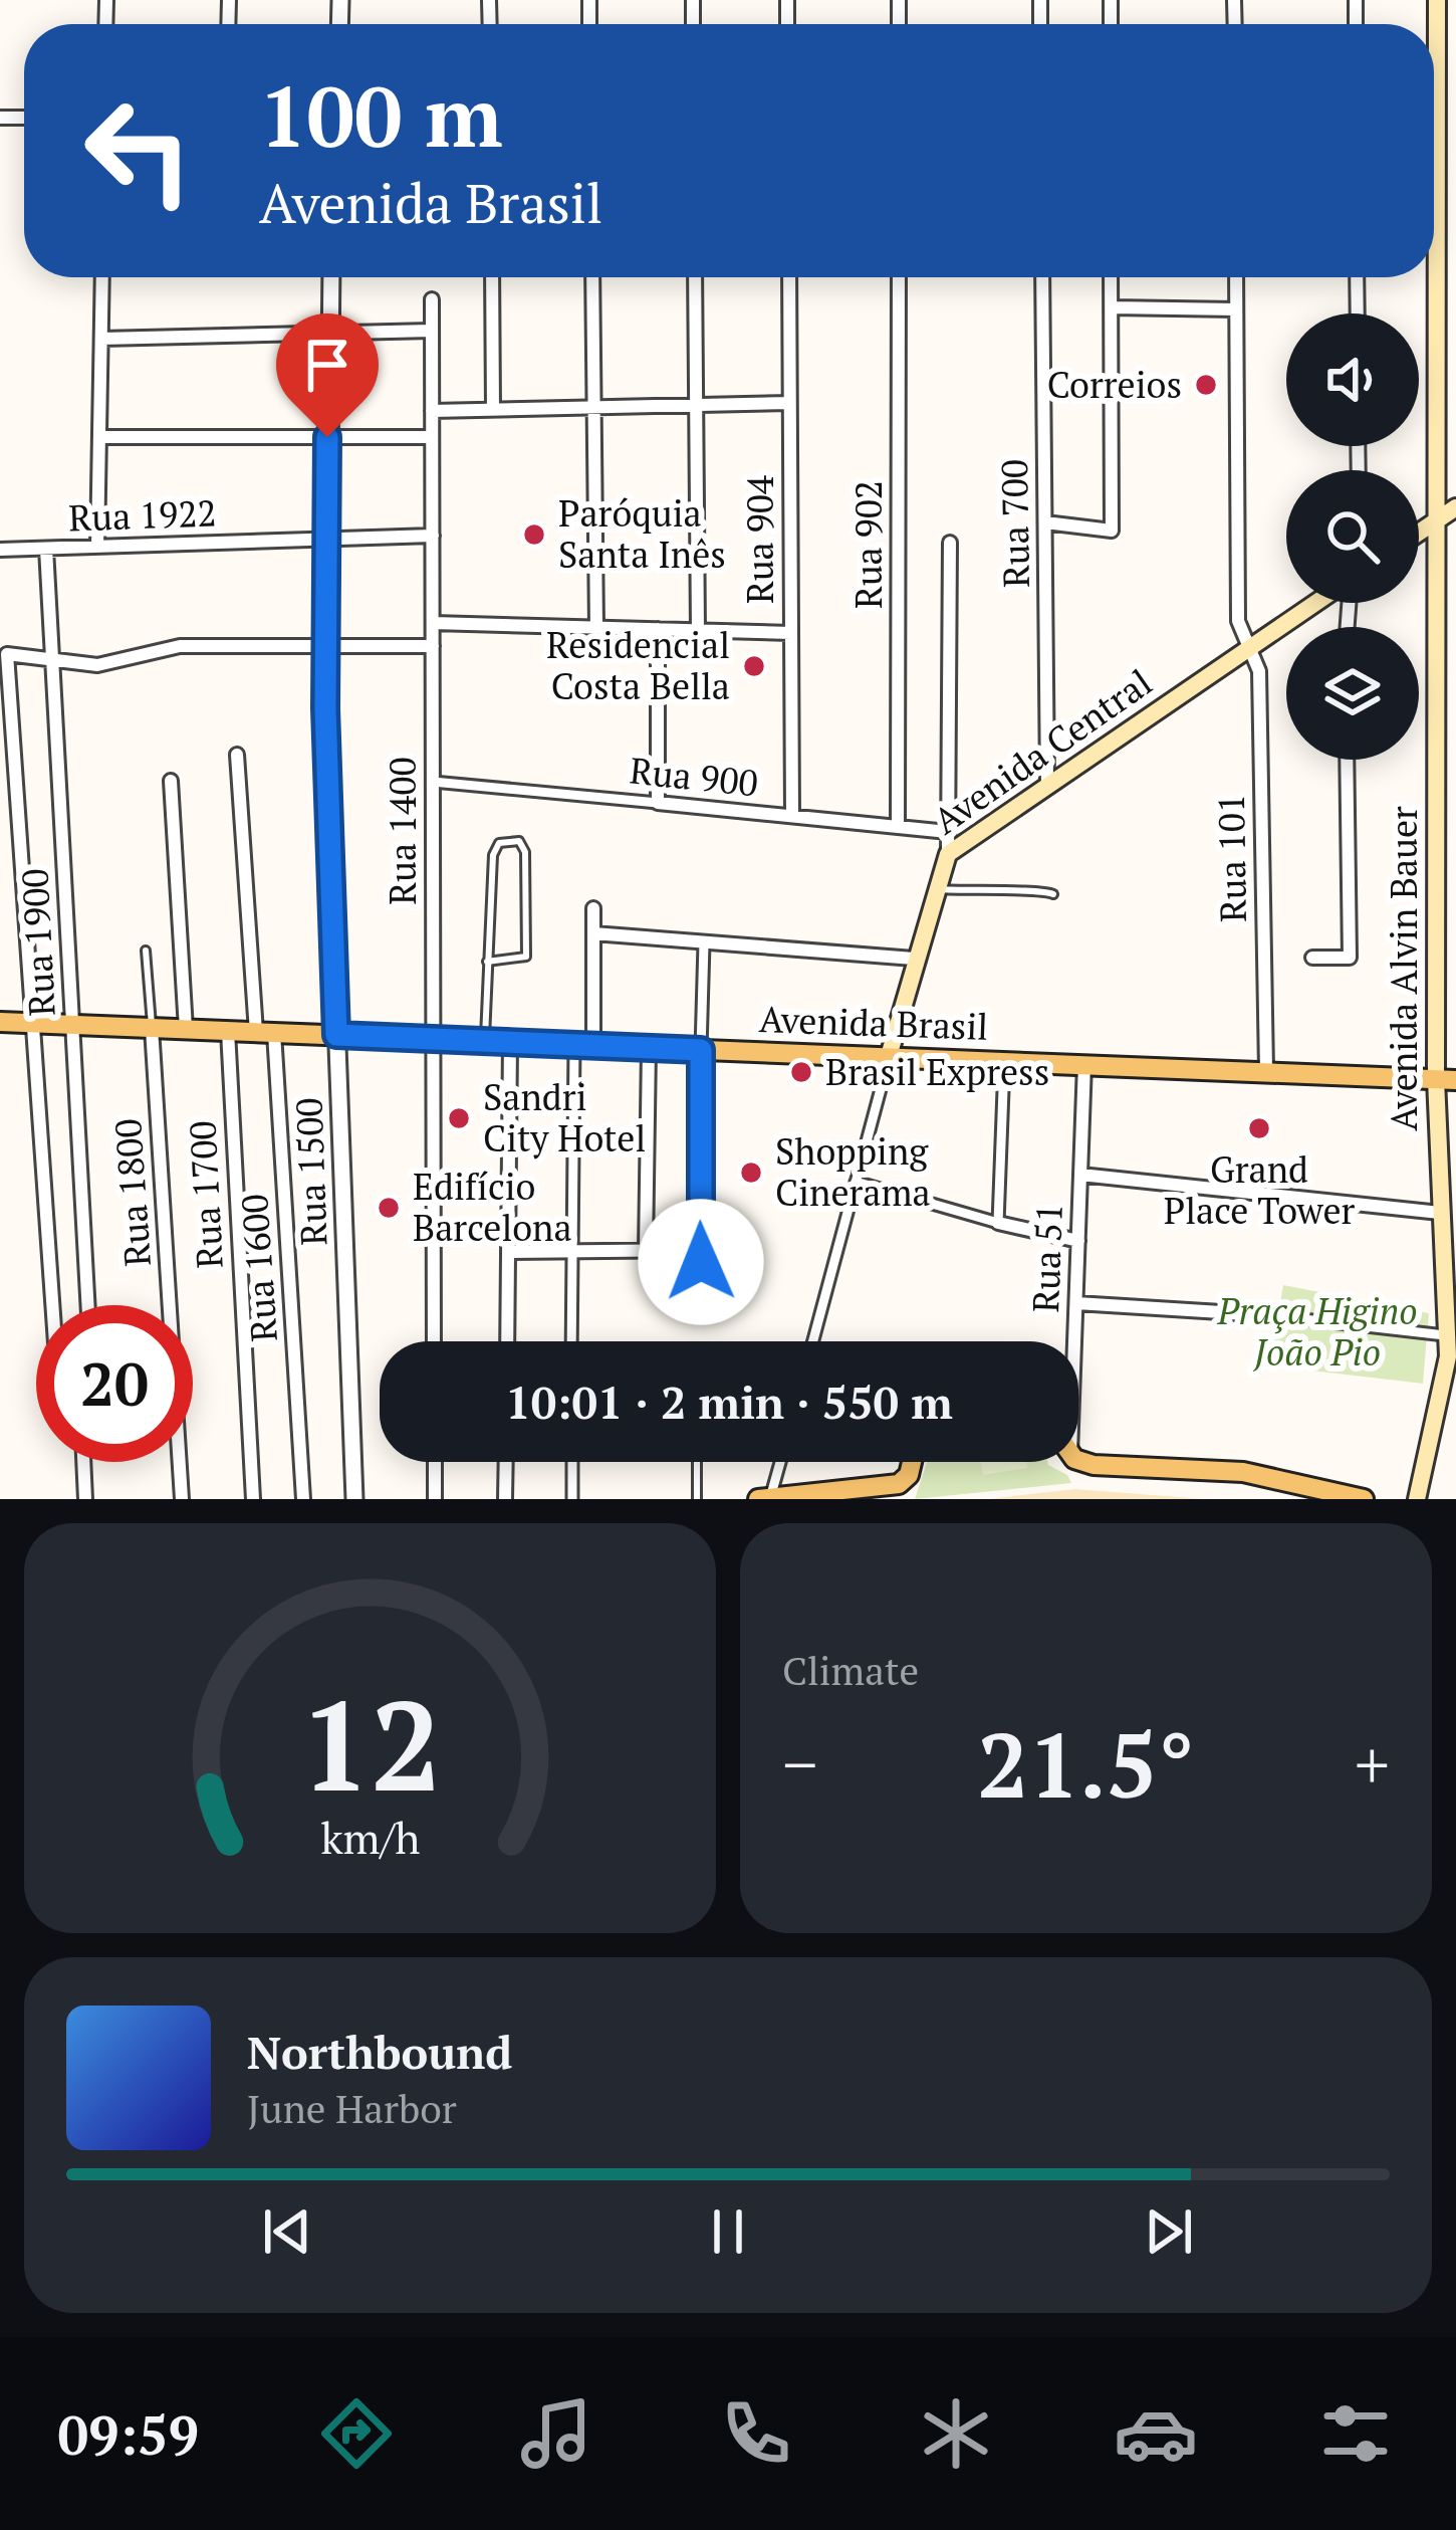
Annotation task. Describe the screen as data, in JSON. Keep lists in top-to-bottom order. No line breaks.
{"streets":{"main road":["Avenida Central","Avenida Alvin Bauer","Avenida Brasil"],"street":["Rua 1922","Rua 700","Rua 904","Rua 902","Rua 900","Rua 1400","Rua 101","Rua 1900","Rua 1500","Rua 1800","Rua 1700","Rua 51","Rua 1600"]},"crossings":[["Rua 1922","Rua 1400"],["Rua 1922","Rua 1900"],["Rua 1922","Rua 1500"],["Rua 700","Avenida Central"],["Rua 904","Rua 900"],["Rua 902","Rua 900"],["Avenida Central","Rua 101"],["Avenida Central","Avenida Brasil"],["Rua 900","Rua 1400"],["Rua 1400","Avenida Brasil"],["Rua 101","Avenida Brasil"],["Rua 1900","Avenida Brasil"],["Avenida Alvin Bauer","Avenida Brasil"],["Avenida Brasil","Rua 1500"],["Avenida Brasil","Rua 1800"],["Avenida Brasil","Rua 1700"],["Avenida Brasil","Rua 51"],["Avenida Brasil","Rua 1600"]],"parks":["Praça Higino João Pio"],"places":["Correios","Paróquia Santa Inês","Residencial Costa Bella","Brasil Express","Sandri City Hotel","Grand Place Tower","Shopping Cinerama","Edifício Barcelona"],"page":{"turn":["100 m","Avenida Brasil"],"limit":"20","trip":"10:01 · 2 min · 550 m","tile":"Climate","heat":["−","21.5°","+"],"song":["Northbound","June Harbor"],"tabs":"09:59","gauge":["12","km/h"]}}
